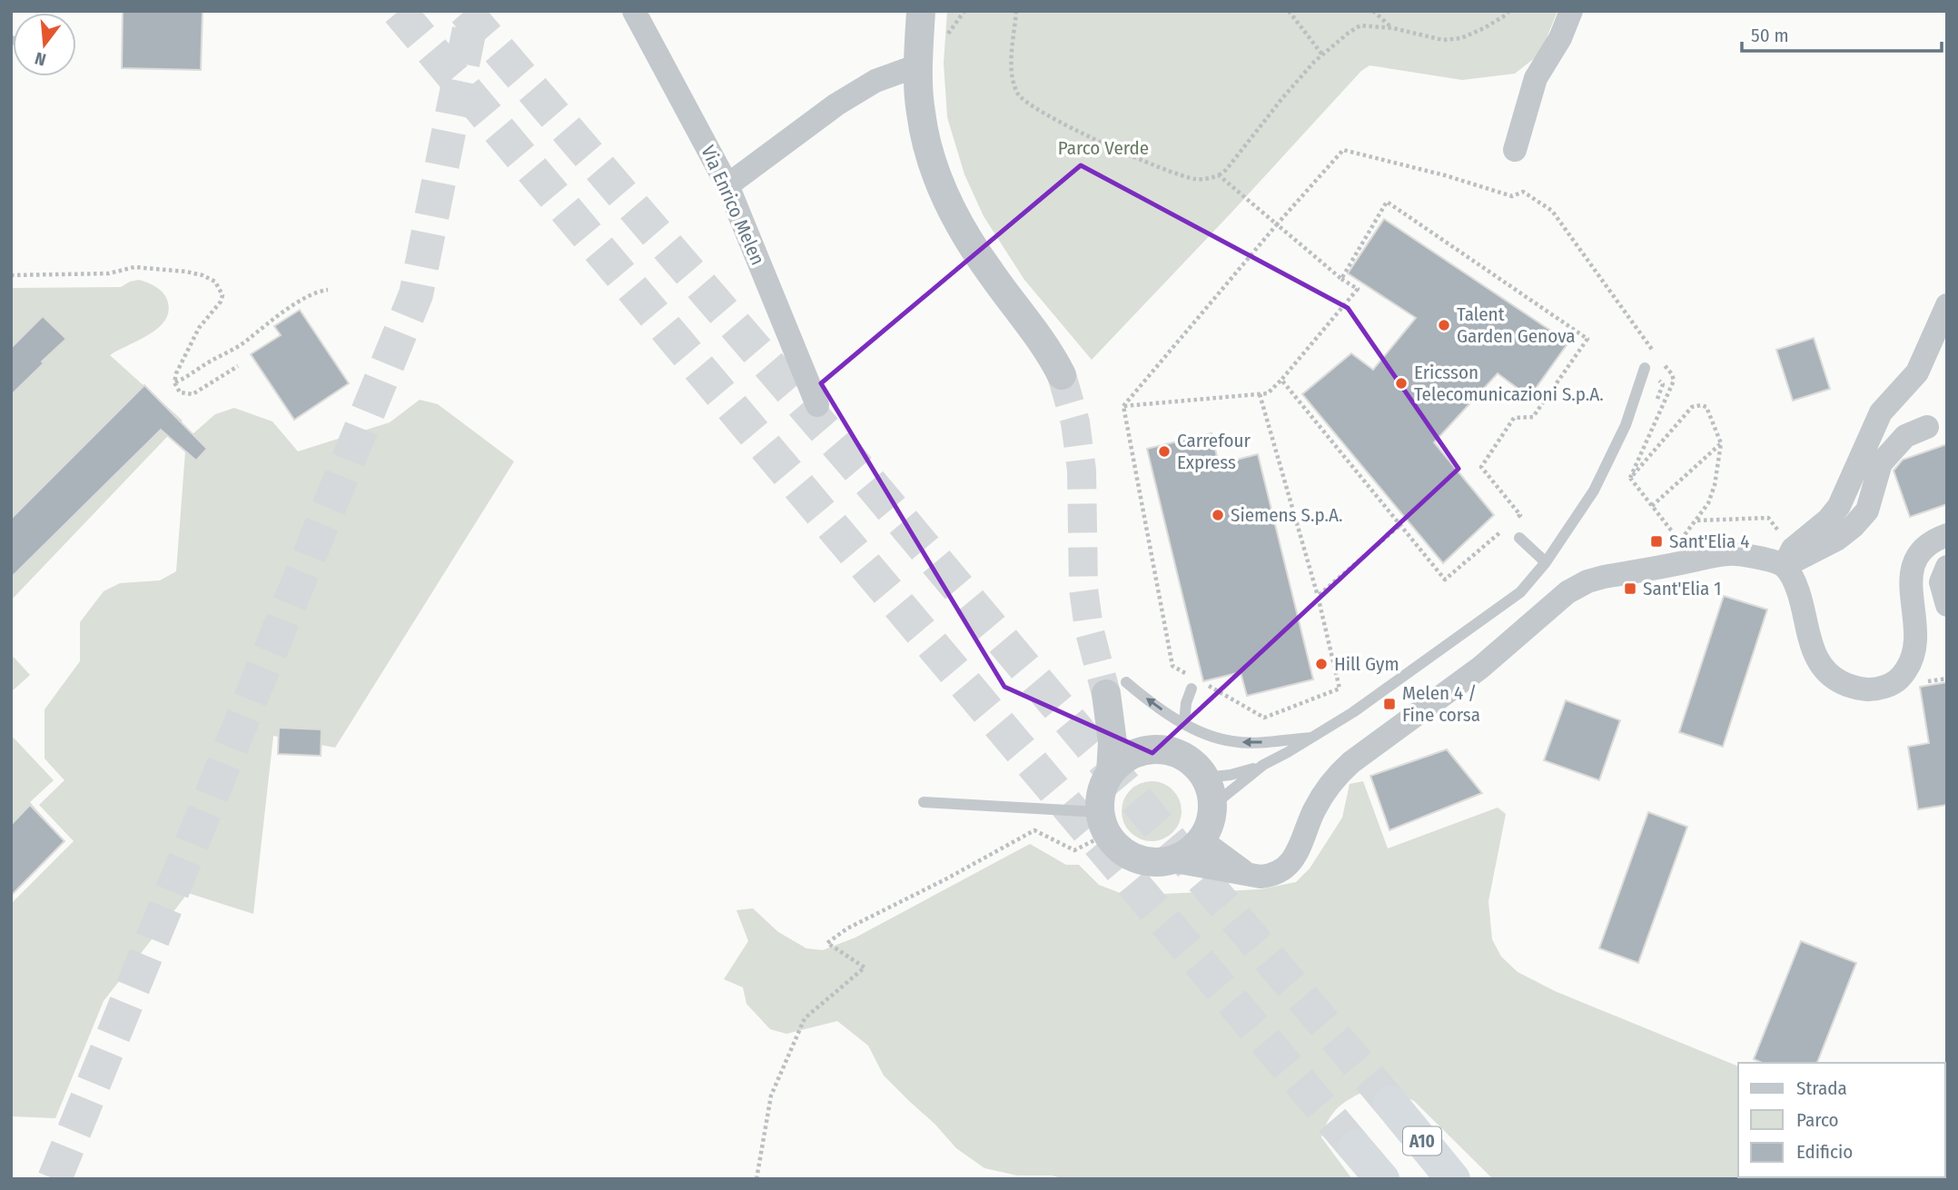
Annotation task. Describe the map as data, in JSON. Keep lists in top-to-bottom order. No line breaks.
{"streets":{"highway":["A10"],"street":["Via Enrico Melen"]},"parks":["Parco Verde"],"places":{"other":["Talent Garden Genova","Ericsson Telecomunicazioni S.p.A.","Carrefour Express","Siemens S.p.A.","Hill Gym"],"transit":["Sant'Elia 4","Sant'Elia 1","Melen 4 / Fine corsa"]},"legend":["Strada","Parco","Edificio"],"scale_bar":"50 m","north":"bottom"}
